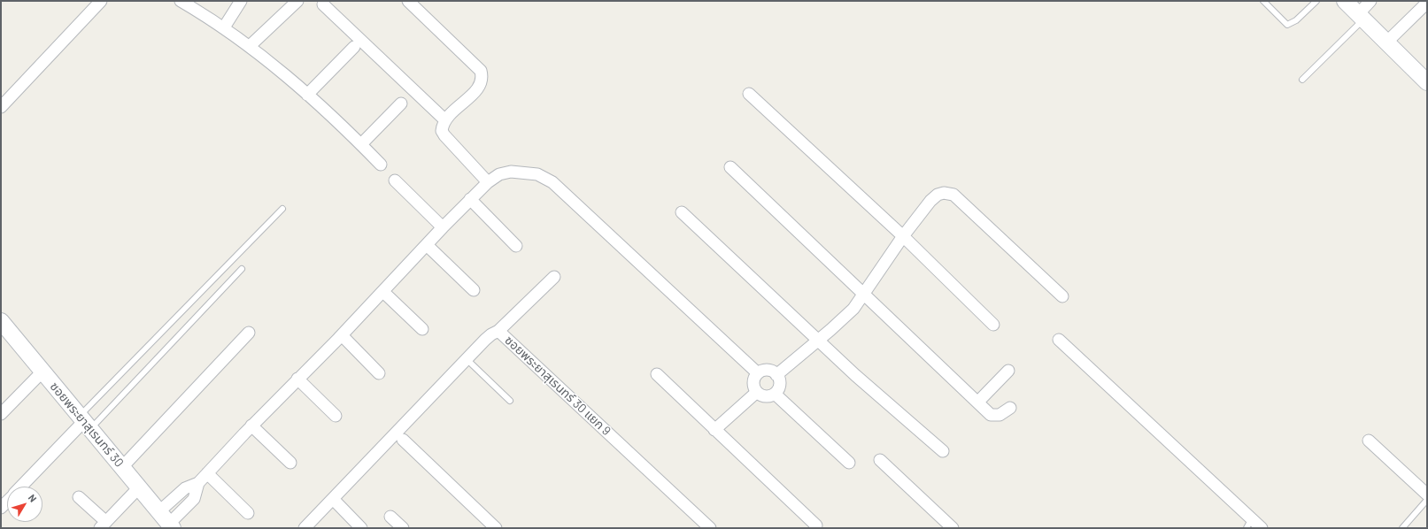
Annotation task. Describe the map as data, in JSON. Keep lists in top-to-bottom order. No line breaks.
{"streets":{"street":["ซอยพระยาสุเรนทร์ 30 แยก 9","ซอยพระยาสุเรนทร์ 30"]},"north":"top right"}
